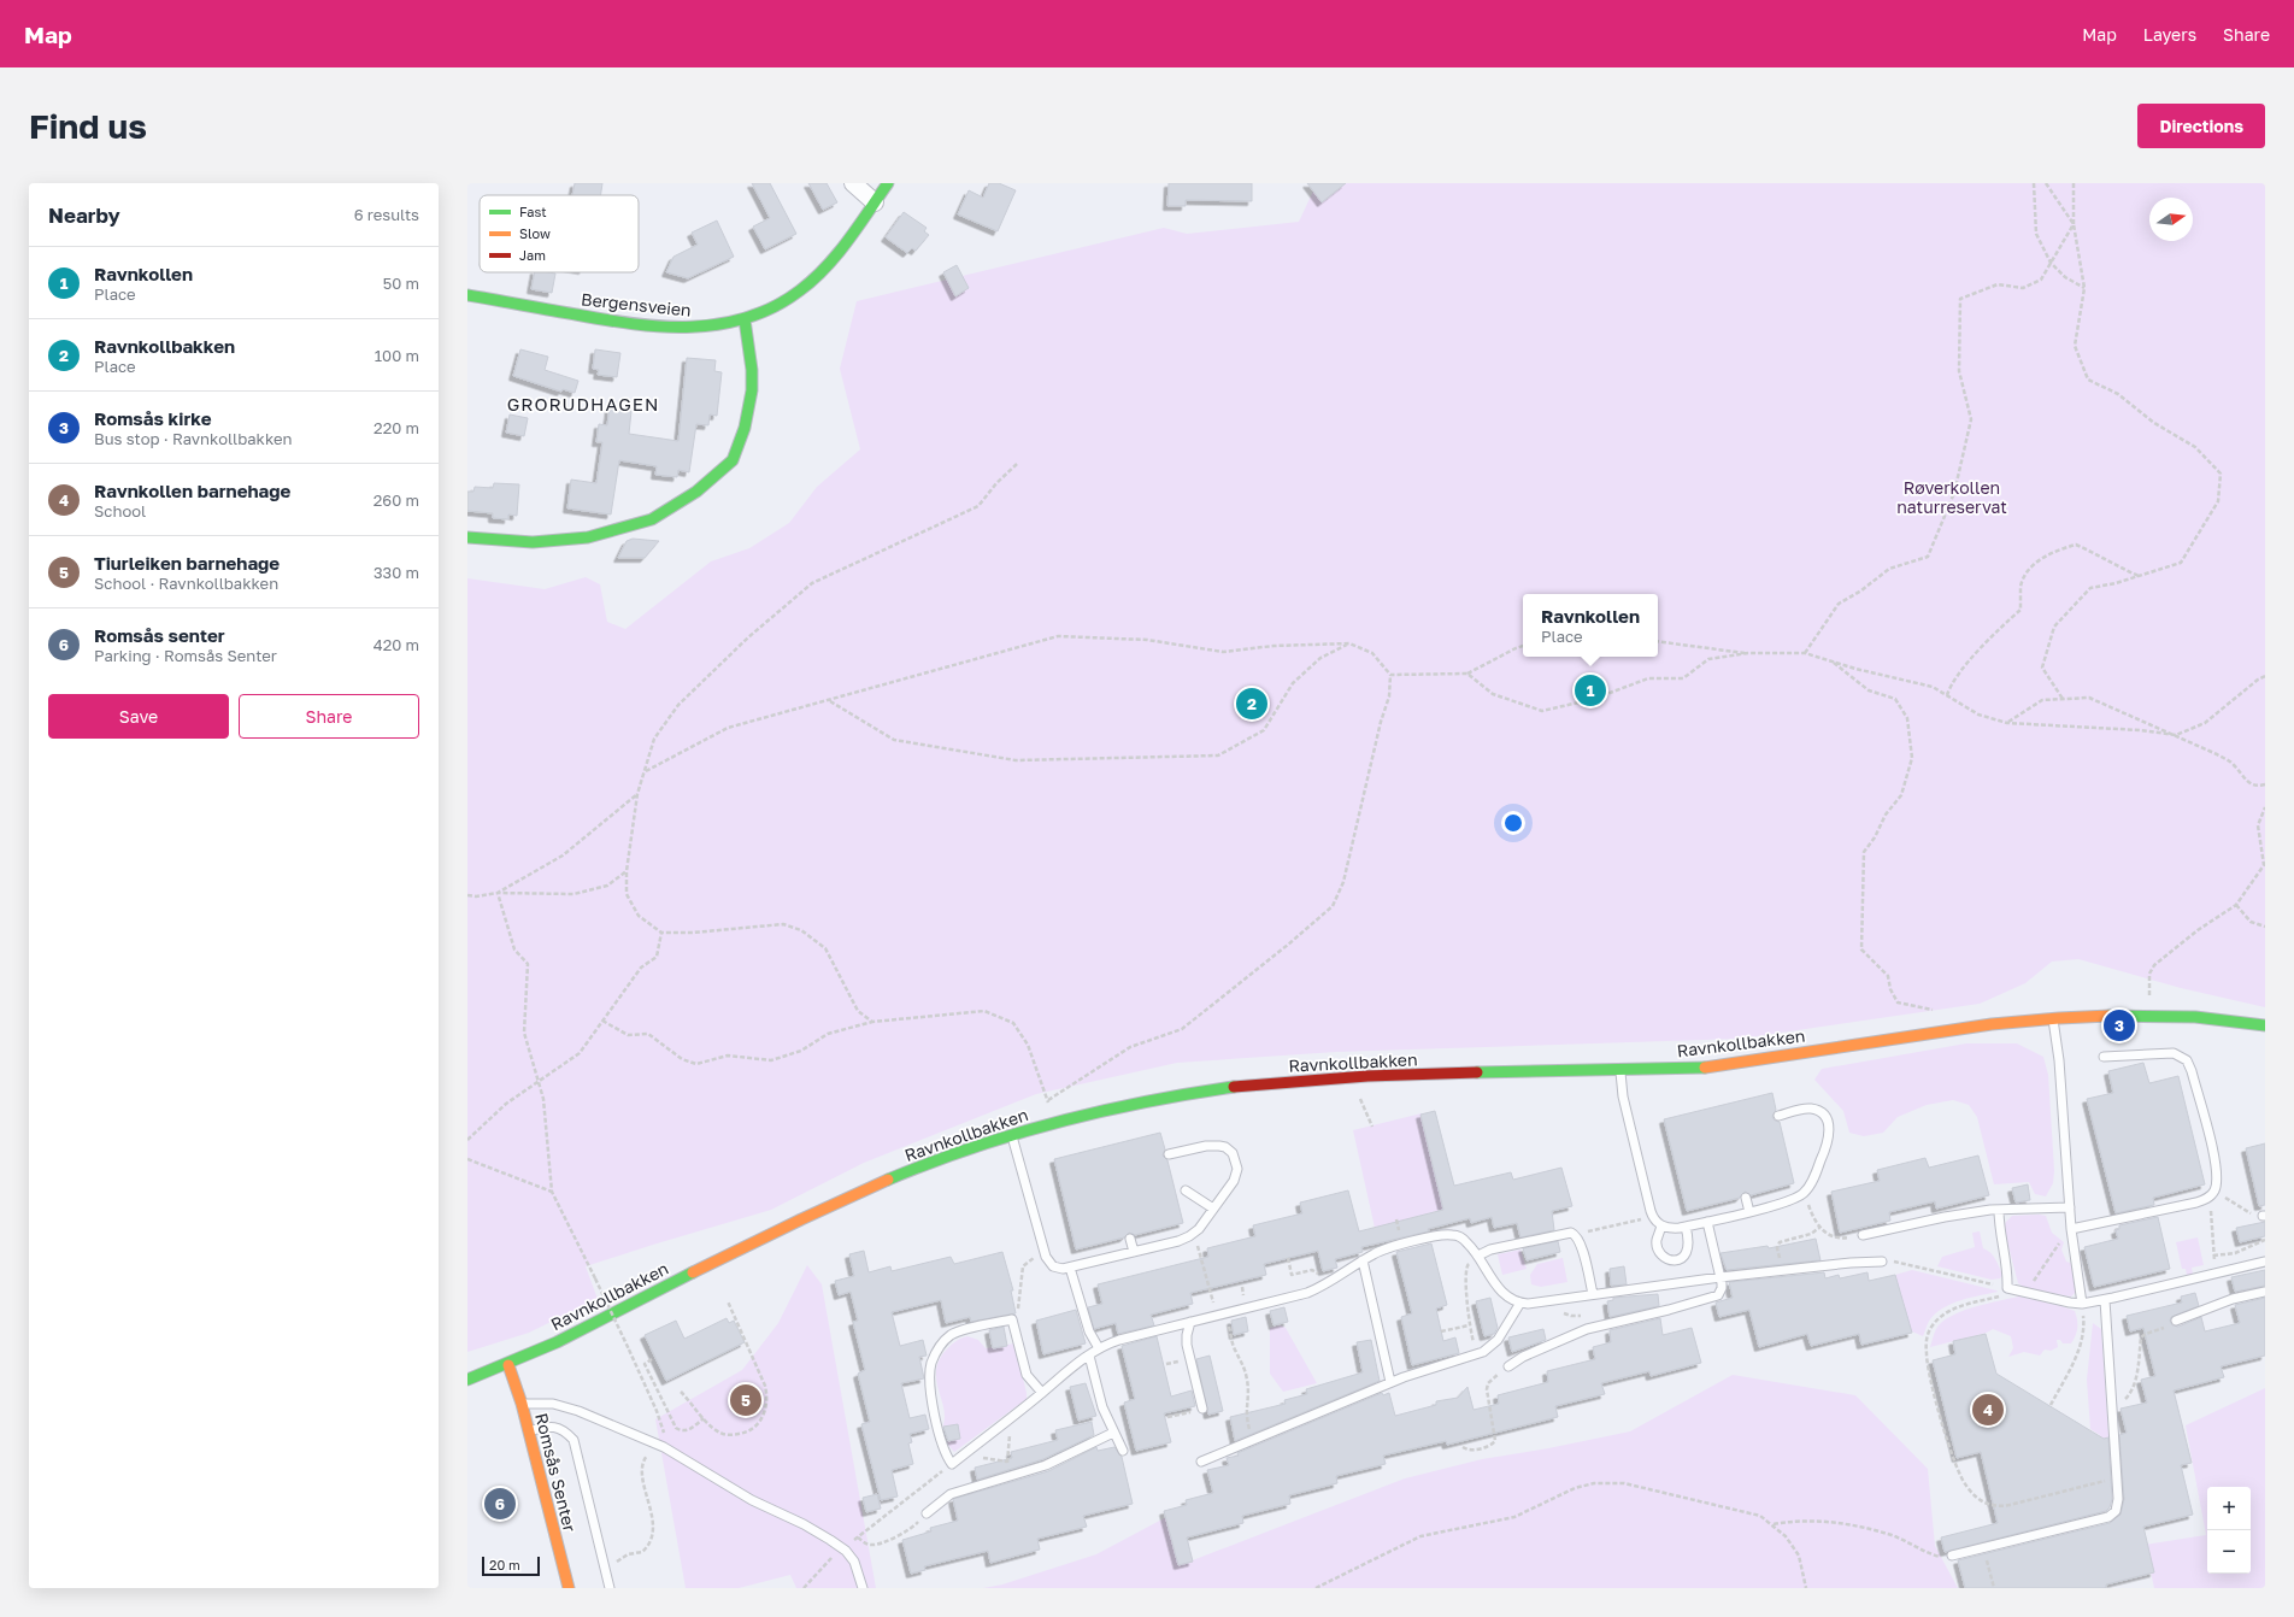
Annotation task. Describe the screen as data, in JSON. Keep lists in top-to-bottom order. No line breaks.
{"streets":{"street":["Bergensveien","Ravnkollbakken","Romsås Senter"]},"crossings":[["Ravnkollbakken","Romsås Senter"]],"districts":["GRORUDHAGEN"],"parks":["Røverkollen naturreservat"],"legend":["Fast","Slow","Jam"],"scale_bar":"20 m","north":"right","page":{"header":"Map","nav":["Map","Layers","Share"],"buttons":["Directions",["Save","Share"]],"title":"Find us","heading":["Nearby","6 results"],"list":[{"mark":"1","name":"Ravnkollen","note":"Place","value":"50 m"},{"mark":"2","name":"Ravnkollbakken","note":"Place","value":"100 m"},{"mark":"3","name":"Romsås kirke","note":"Bus stop · Ravnkollbakken","value":"220 m"},{"mark":"4","name":"Ravnkollen barnehage","note":"School","value":"260 m"},{"mark":"5","name":"Tiurleiken barnehage","note":"School · Ravnkollbakken","value":"330 m"},{"mark":"6","name":"Romsås senter","note":"Parking · Romsås Senter","value":"420 m"}],"popup":["Ravnkollen","Place"],"pins":["1","2","3","5","4","6"],"map_buttons":["+","−"],"scale":"20 m"}}
